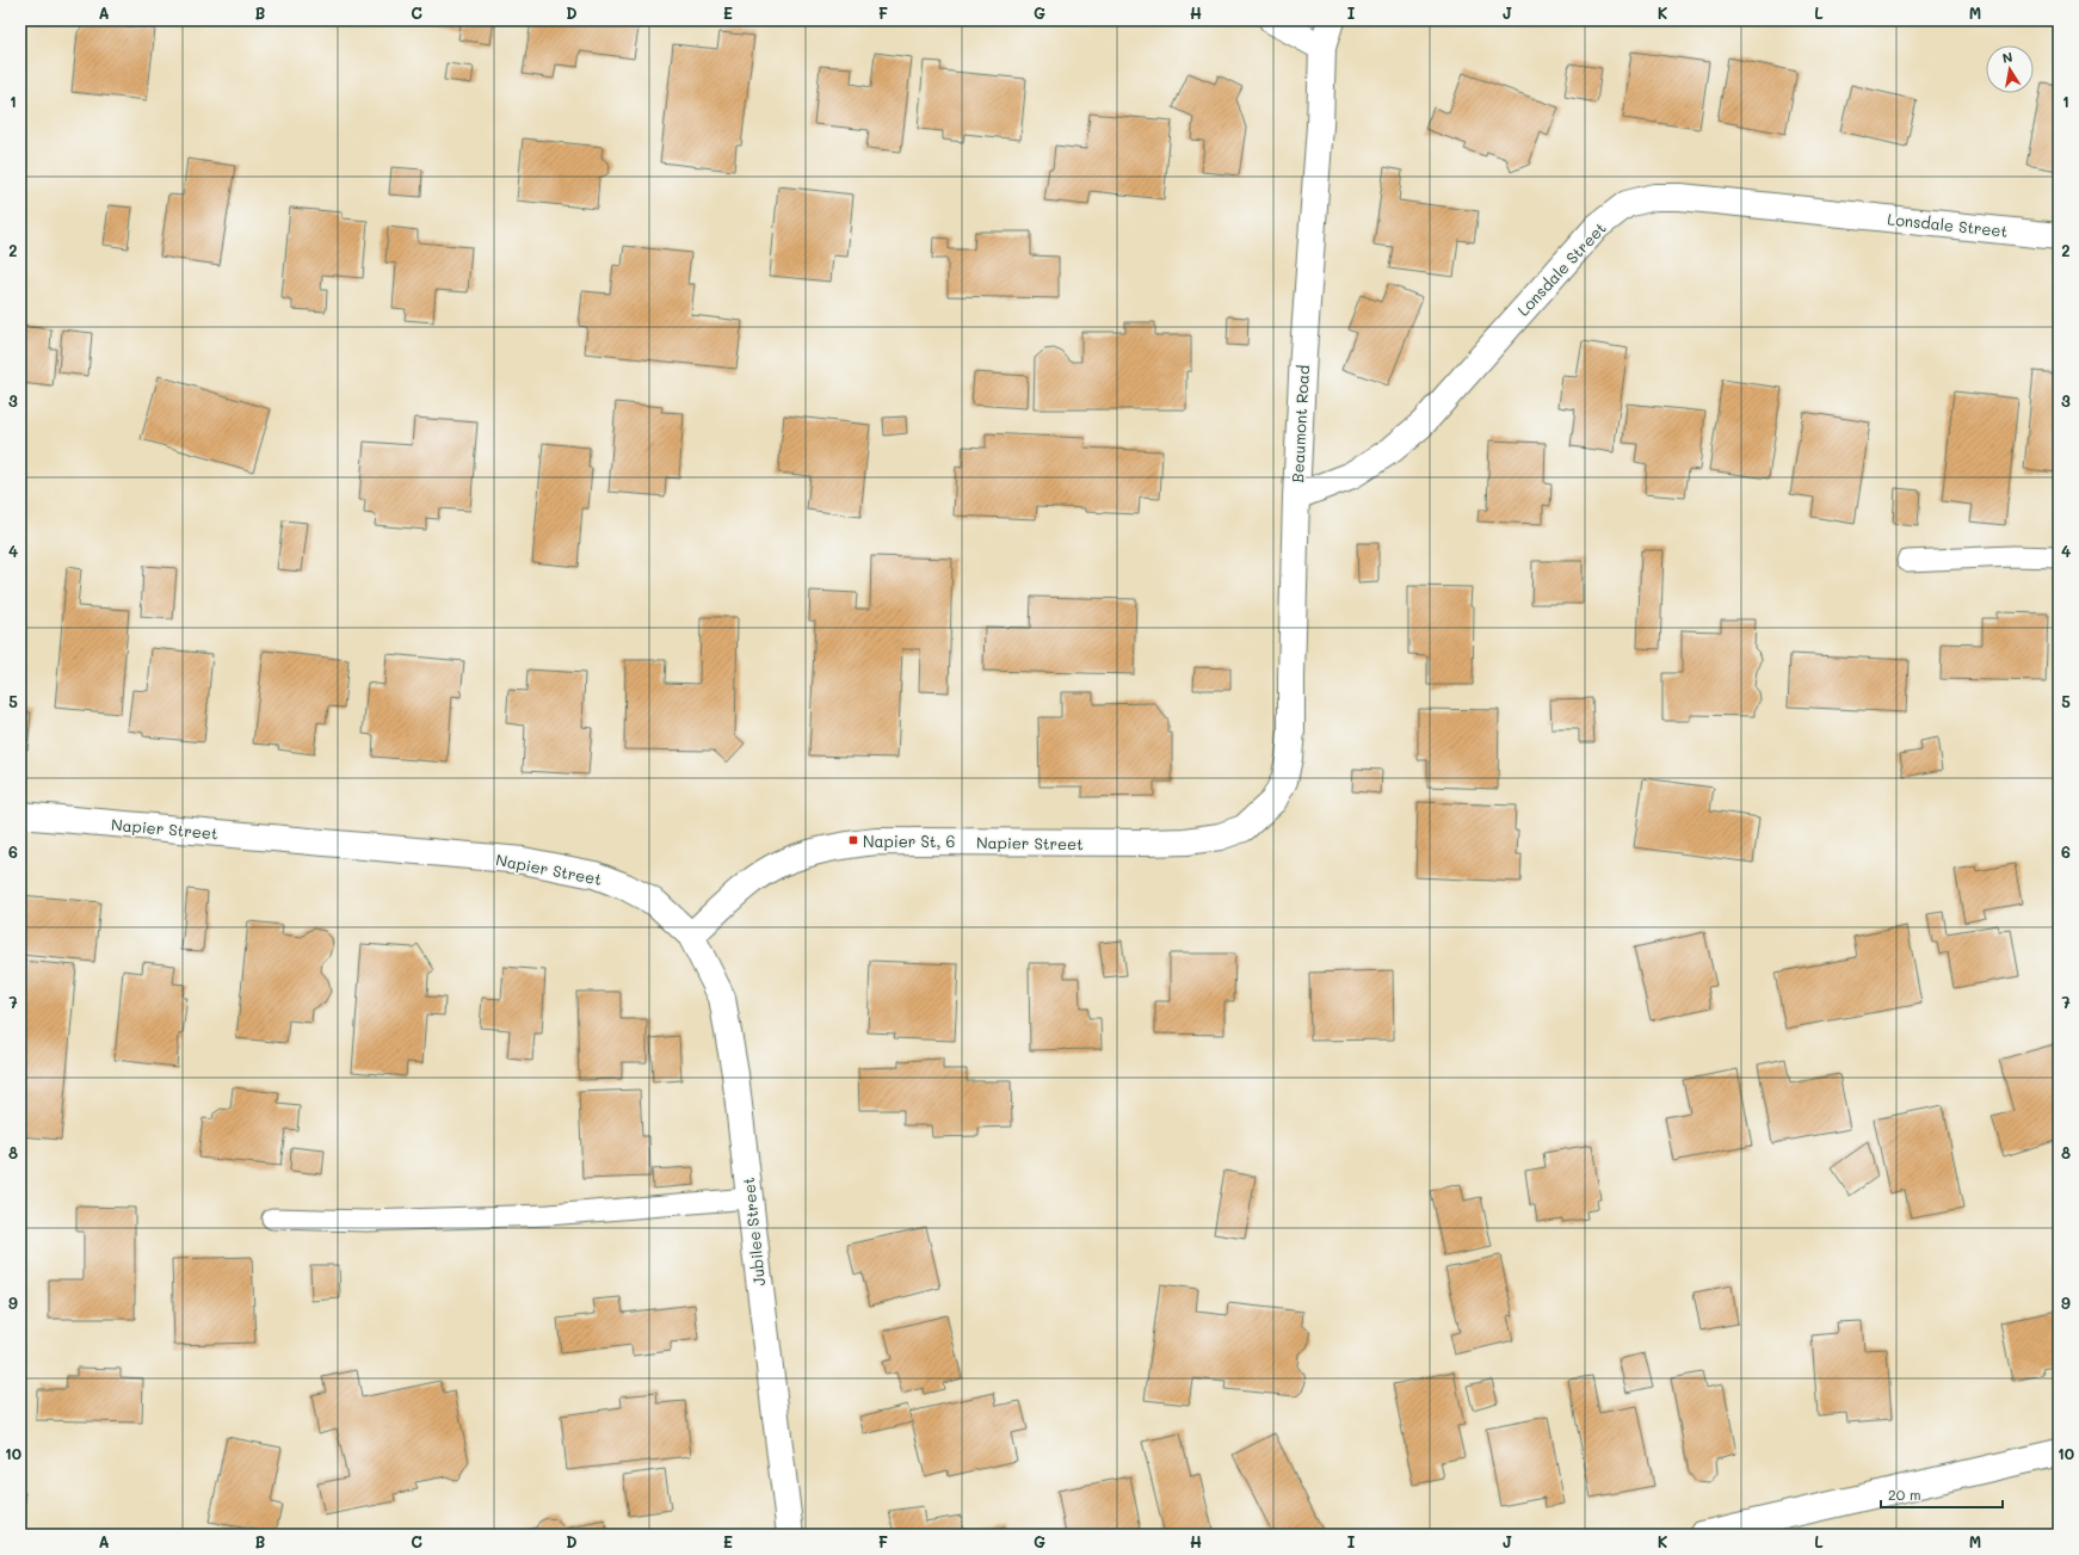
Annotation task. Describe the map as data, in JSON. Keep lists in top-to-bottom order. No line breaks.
{"streets":{"street":["Lonsdale Street","Beaumont Road","Napier Street","Jubilee Street"]},"crossings":[["Lonsdale Street","Beaumont Road"],["Beaumont Road","Napier Street"],["Napier Street","Jubilee Street"]],"places":{"transit":["Napier St, 6"]},"scale_bar":"20 m","north":"top","grid":{"columns":["A","B","C","D","E","F","G","H","I","J","K","L","M"],"rows":["1","2","3","4","5","6","7","8","9","10"]}}
